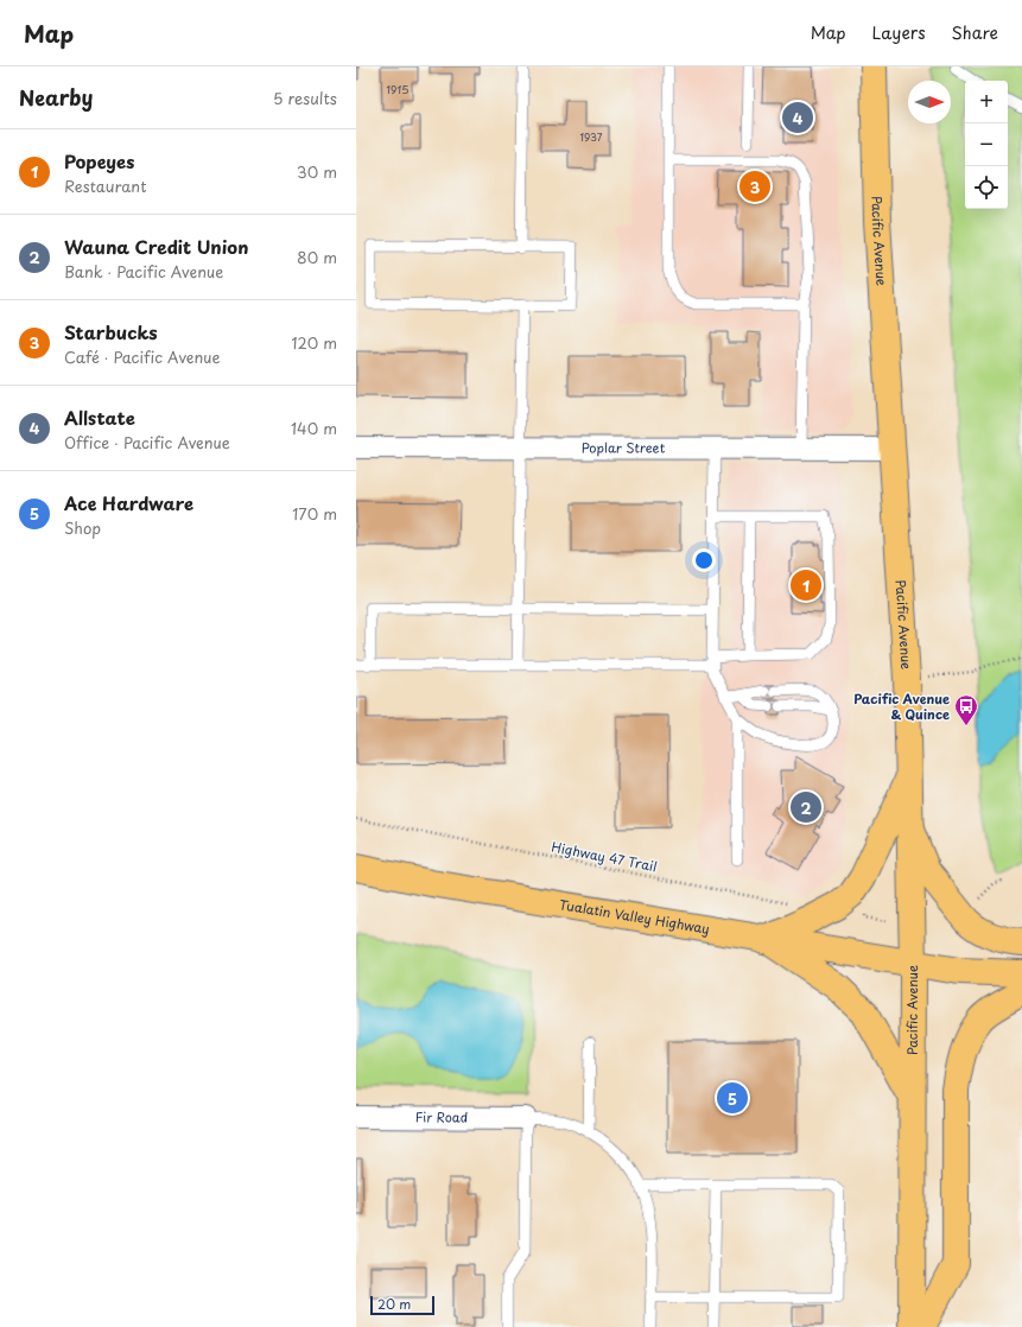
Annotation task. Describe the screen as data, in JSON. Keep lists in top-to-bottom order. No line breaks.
{"streets":{"main road":["Pacific Avenue","Tualatin Valley Highway"],"street":["Poplar Street","Fir Road"],"path":["Highway 47 Trail"]},"crossings":[["Pacific Avenue","Poplar Street"],["Pacific Avenue","Tualatin Valley Highway"]],"places":{"bus stop":["Pacific Avenue & Quince"]},"house_numbers":["1915","1937"],"scale_bar":"20 m","north":"right","page":{"header":"Map","nav":["Map","Layers","Share"],"heading":["Nearby","5 results"],"map_buttons":["+","−"],"pins":["4","3","1","2","5"],"list":[{"mark":"1","name":"Popeyes","note":"Restaurant","value":"30 m"},{"mark":"2","name":"Wauna Credit Union","note":"Bank · Pacific Avenue","value":"80 m"},{"mark":"3","name":"Starbucks","note":"Café · Pacific Avenue","value":"120 m"},{"mark":"4","name":"Allstate","note":"Office · Pacific Avenue","value":"140 m"},{"mark":"5","name":"Ace Hardware","note":"Shop","value":"170 m"}],"scale":"20 m"}}
